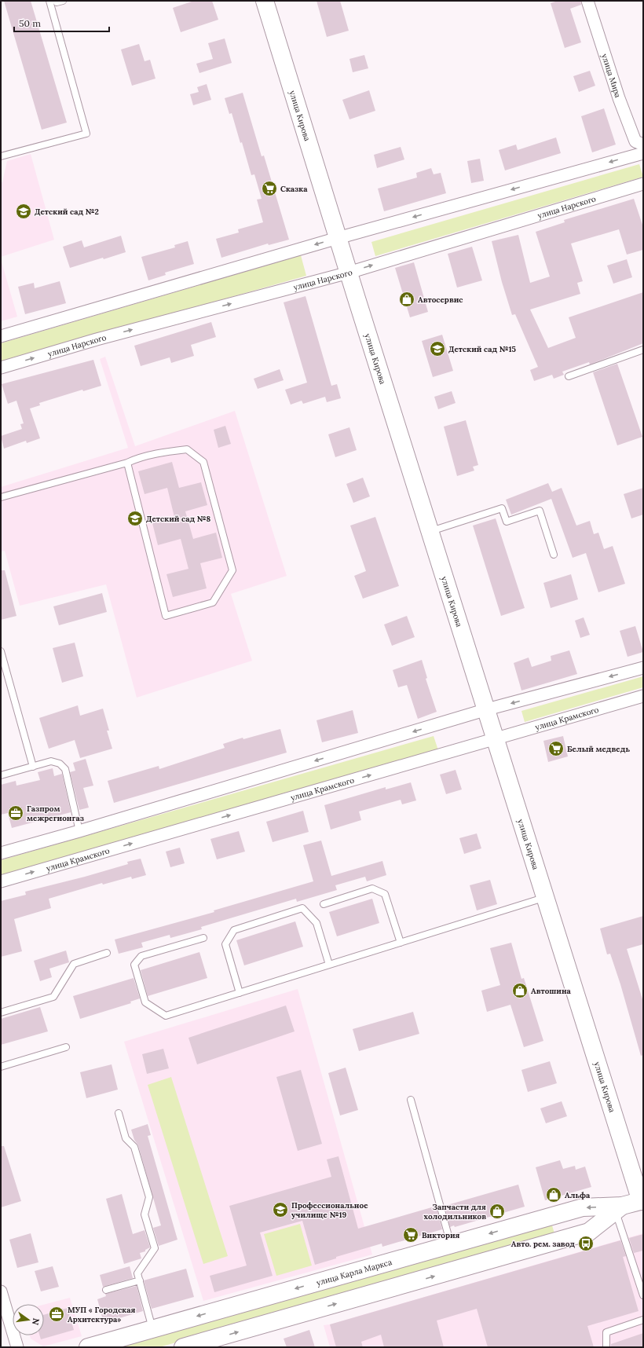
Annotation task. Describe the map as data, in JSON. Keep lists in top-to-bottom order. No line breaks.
{"streets":{"main road":["улица Кирова","улица Карла Маркса"],"street":["улица Мира","улица Нарского","улица Крамского"]},"crossings":[["улица Кирова","улица Нарского"],["улица Кирова","улица Крамского"],["улица Кирова","улица Карла Маркса"]],"places":{"supermarket":["Сказка","Белый медведь","Виктория"],"school or university":["Детский сад №2","Детский сад №15","Детский сад №8","Профессиональное училище №19"],"shop":["Автосервис","Автошина","Альфа","Запчасти для холодильников"],"office":["Газпром межрегионгаз","МУП « Городская Архитектура»"],"bus stop":["Авто. рем. завод"]},"scale_bar":"50 m","north":"right"}
